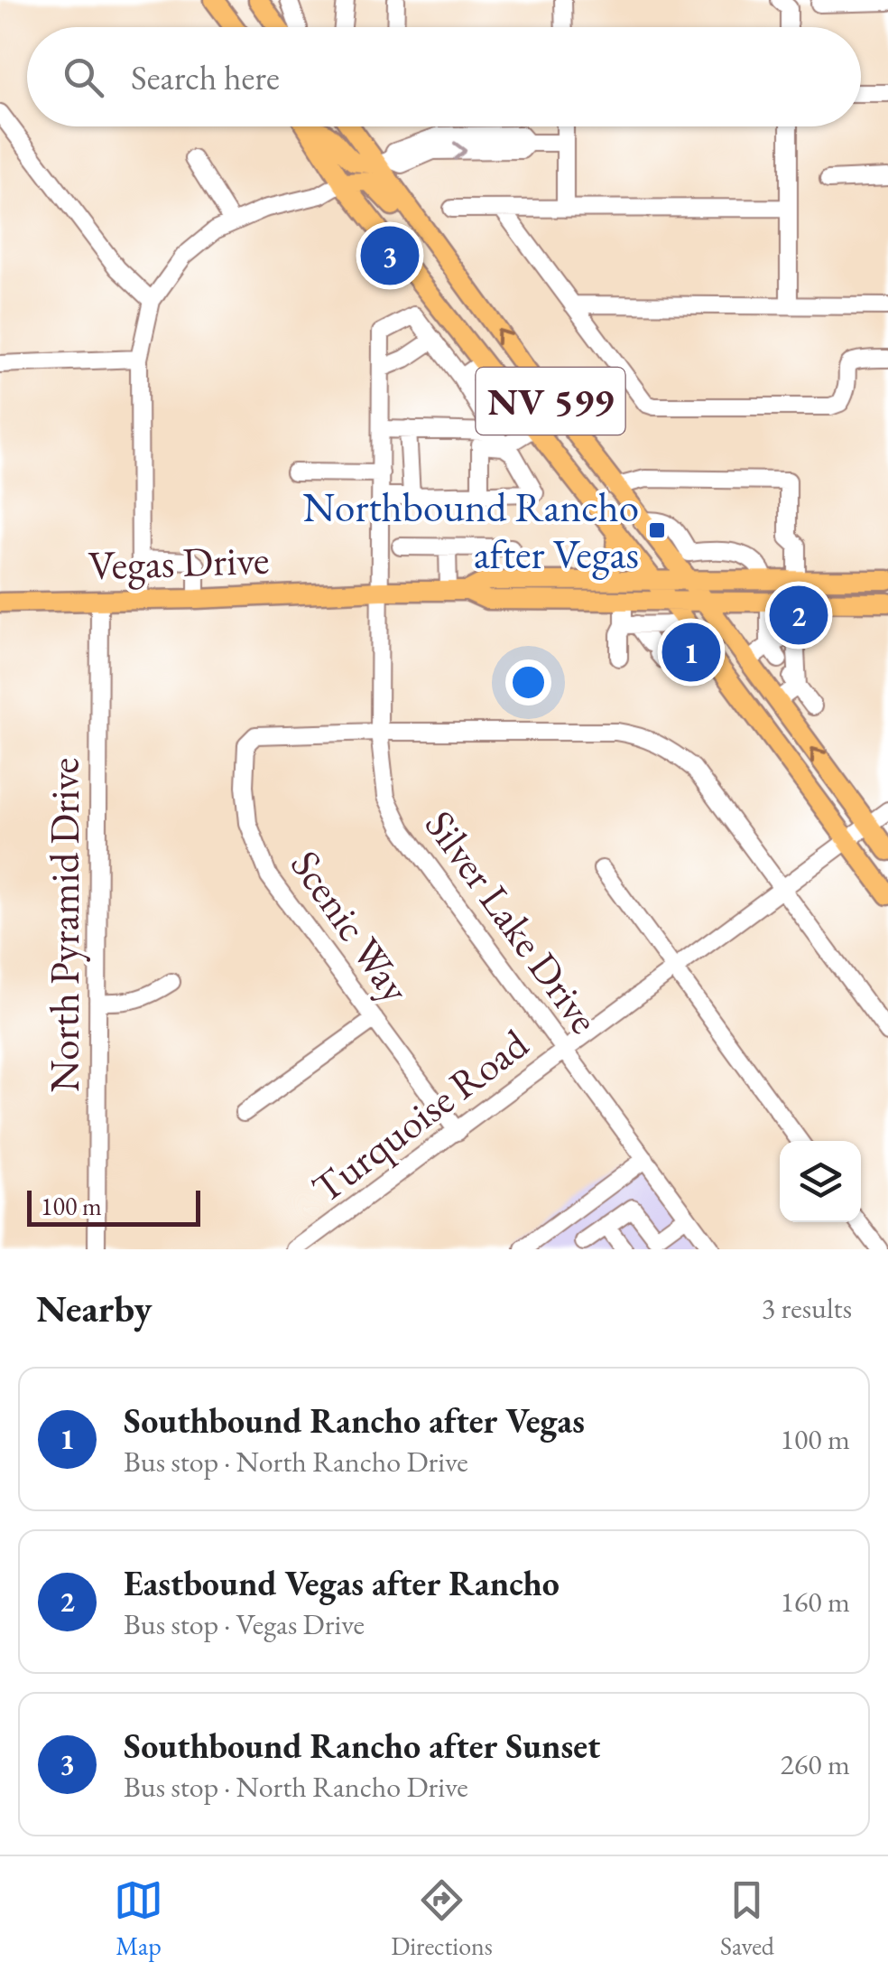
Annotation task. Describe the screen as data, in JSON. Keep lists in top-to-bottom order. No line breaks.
{"streets":{"main road":["NV 599","Vegas Drive"],"street":["Silver Lake Drive","North Pyramid Drive","Scenic Way","Turquoise Road"]},"crossings":[["NV 599","Vegas Drive"],["NV 599","Turquoise Road"],["Vegas Drive","Silver Lake Drive"],["Vegas Drive","North Pyramid Drive"],["Silver Lake Drive","Scenic Way"],["Silver Lake Drive","Turquoise Road"],["Scenic Way","Turquoise Road"]],"places":{"transit":["Northbound Rancho after Vegas"]},"scale_bar":"100 m","page":{"search":"Search here","pins":["3","2","1"],"scale":"100 m","heading":["Nearby","3 results"],"list":[{"mark":"1","name":"Southbound Rancho after Vegas","note":"Bus stop · North Rancho Drive","value":"100 m"},{"mark":"2","name":"Eastbound Vegas after Rancho","note":"Bus stop · Vegas Drive","value":"160 m"},{"mark":"3","name":"Southbound Rancho after Sunset","note":"Bus stop · North Rancho Drive","value":"260 m"}],"nav":["Map","Directions","Saved"]}}
